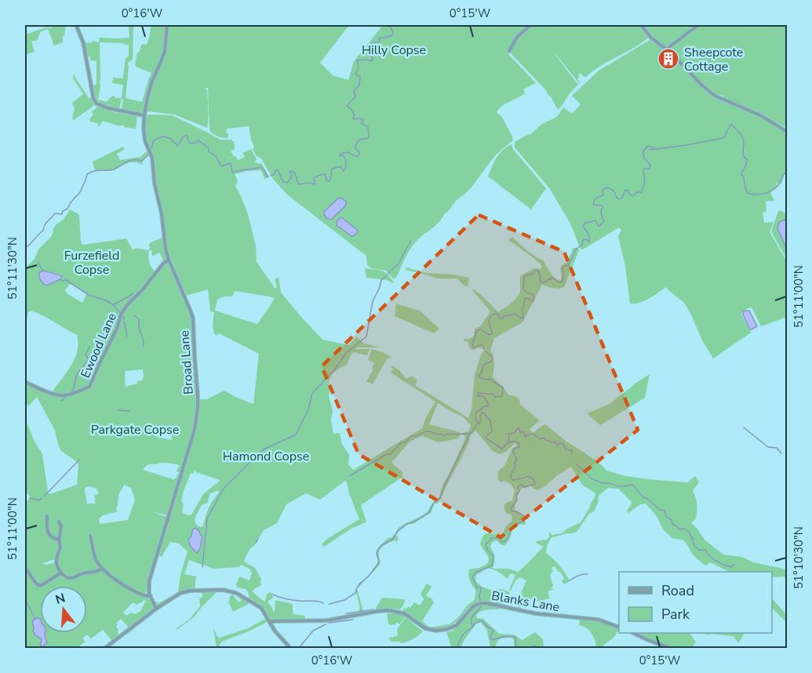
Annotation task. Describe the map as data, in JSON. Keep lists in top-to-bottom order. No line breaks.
{"streets":{"street":["Ewood Lane","Broad Lane","Blanks Lane"]},"crossings":[["Ewood Lane","Broad Lane"]],"parks":["Hilly Copse","Furzefield Copse","Parkgate Copse","Hamond Copse"],"places":{"building":["Sheepcote Cottage"]},"legend":["Road","Park"],"north":"top","coordinates":["0°16'W","0°15'W","51°11'30\"N","51°11'00\"N","51°10'30\"N"]}
